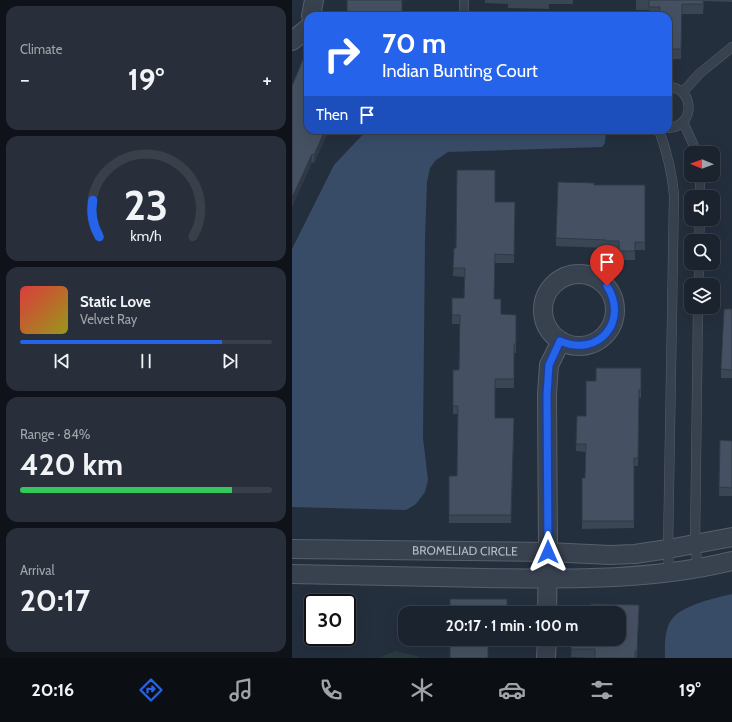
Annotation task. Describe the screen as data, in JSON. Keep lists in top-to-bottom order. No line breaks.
{"streets":{"street":["BROMELIAD CIRCLE"]},"north":"left","page":{"tile":["Climate",["Range · 84%","420 km"],["Arrival","20:17"]],"turn":["70 m","Indian Bunting Court"],"heat":["−","19°","+"],"then":"Then","song":["Static Love","Velvet Ray"],"limit":"30","trip":"20:17 · 1 min · 100 m","tabs":["20:16","19°"],"gauge":["23","km/h"]}}
